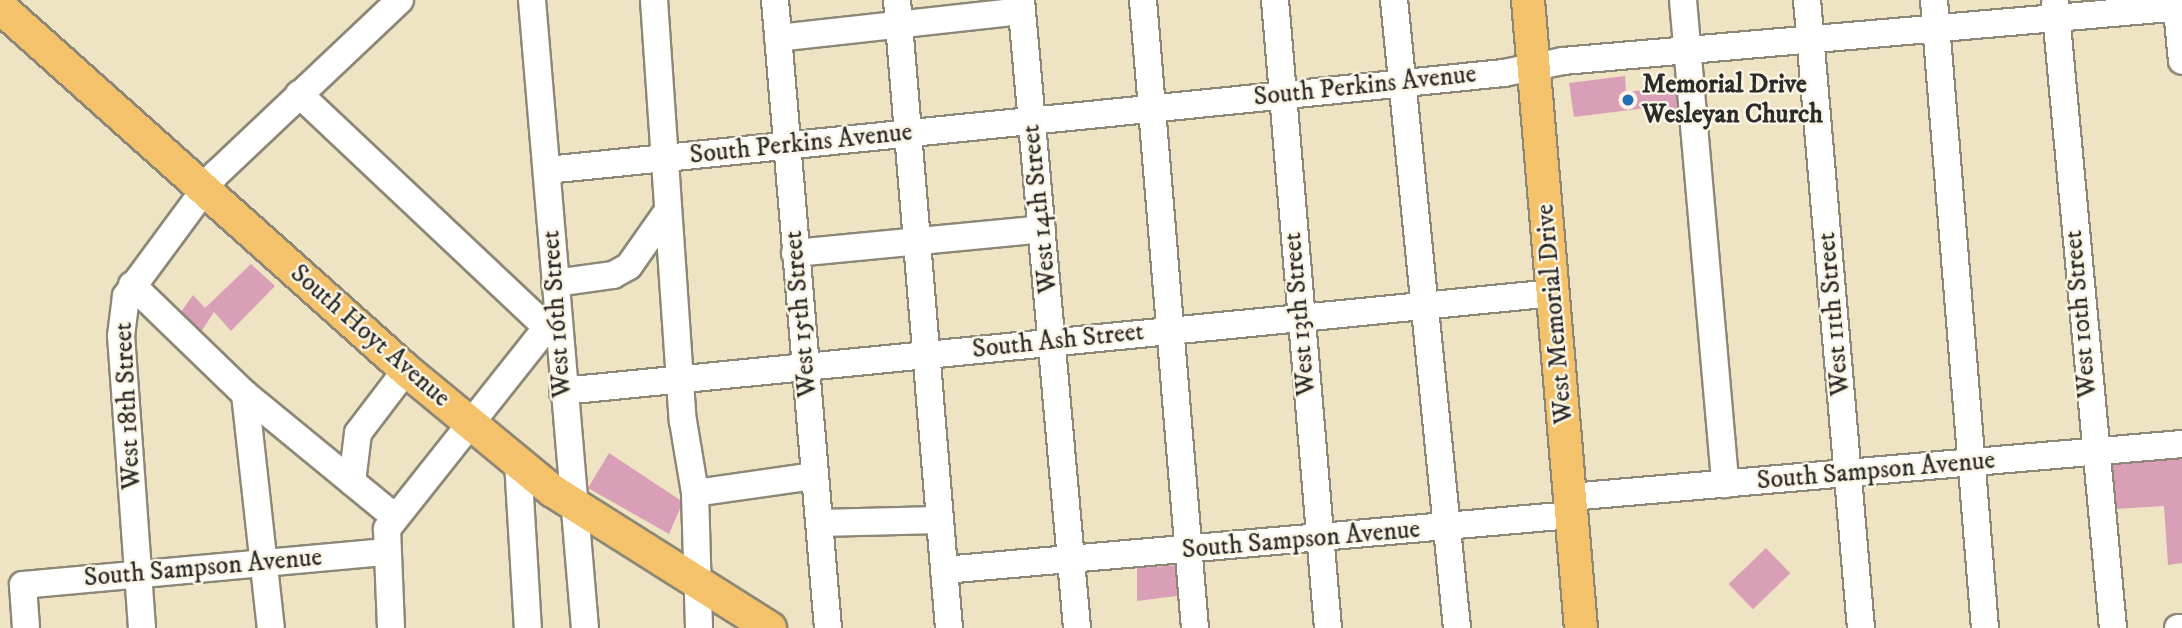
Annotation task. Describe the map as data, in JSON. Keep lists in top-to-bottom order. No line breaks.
{"streets":{"main road":["West Memorial Drive","South Hoyt Avenue"],"street":["South Perkins Avenue","West 14th Street","West 16th Street","West 15th Street","West 13th Street","West 11th Street","West 10th Street","South Ash Street","West 18th Street","South Sampson Avenue"]},"crossings":[["South Perkins Avenue","West 14th Street"],["South Perkins Avenue","West 16th Street"],["South Perkins Avenue","West 15th Street"],["South Perkins Avenue","West 13th Street"],["South Perkins Avenue","West Memorial Drive"],["South Perkins Avenue","West 11th Street"],["South Perkins Avenue","West 10th Street"],["West 14th Street","South Ash Street"],["West 14th Street","South Sampson Avenue"],["West 16th Street","South Hoyt Avenue"],["West 16th Street","South Ash Street"],["West 15th Street","South Ash Street"],["West 13th Street","South Ash Street"],["West 13th Street","South Sampson Avenue"],["West Memorial Drive","South Ash Street"],["West Memorial Drive","South Sampson Avenue"],["West 11th Street","South Sampson Avenue"],["West 10th Street","South Sampson Avenue"],["South Hoyt Avenue","West 18th Street"],["West 18th Street","South Sampson Avenue"]],"places":["Memorial Drive Wesleyan Church"]}
